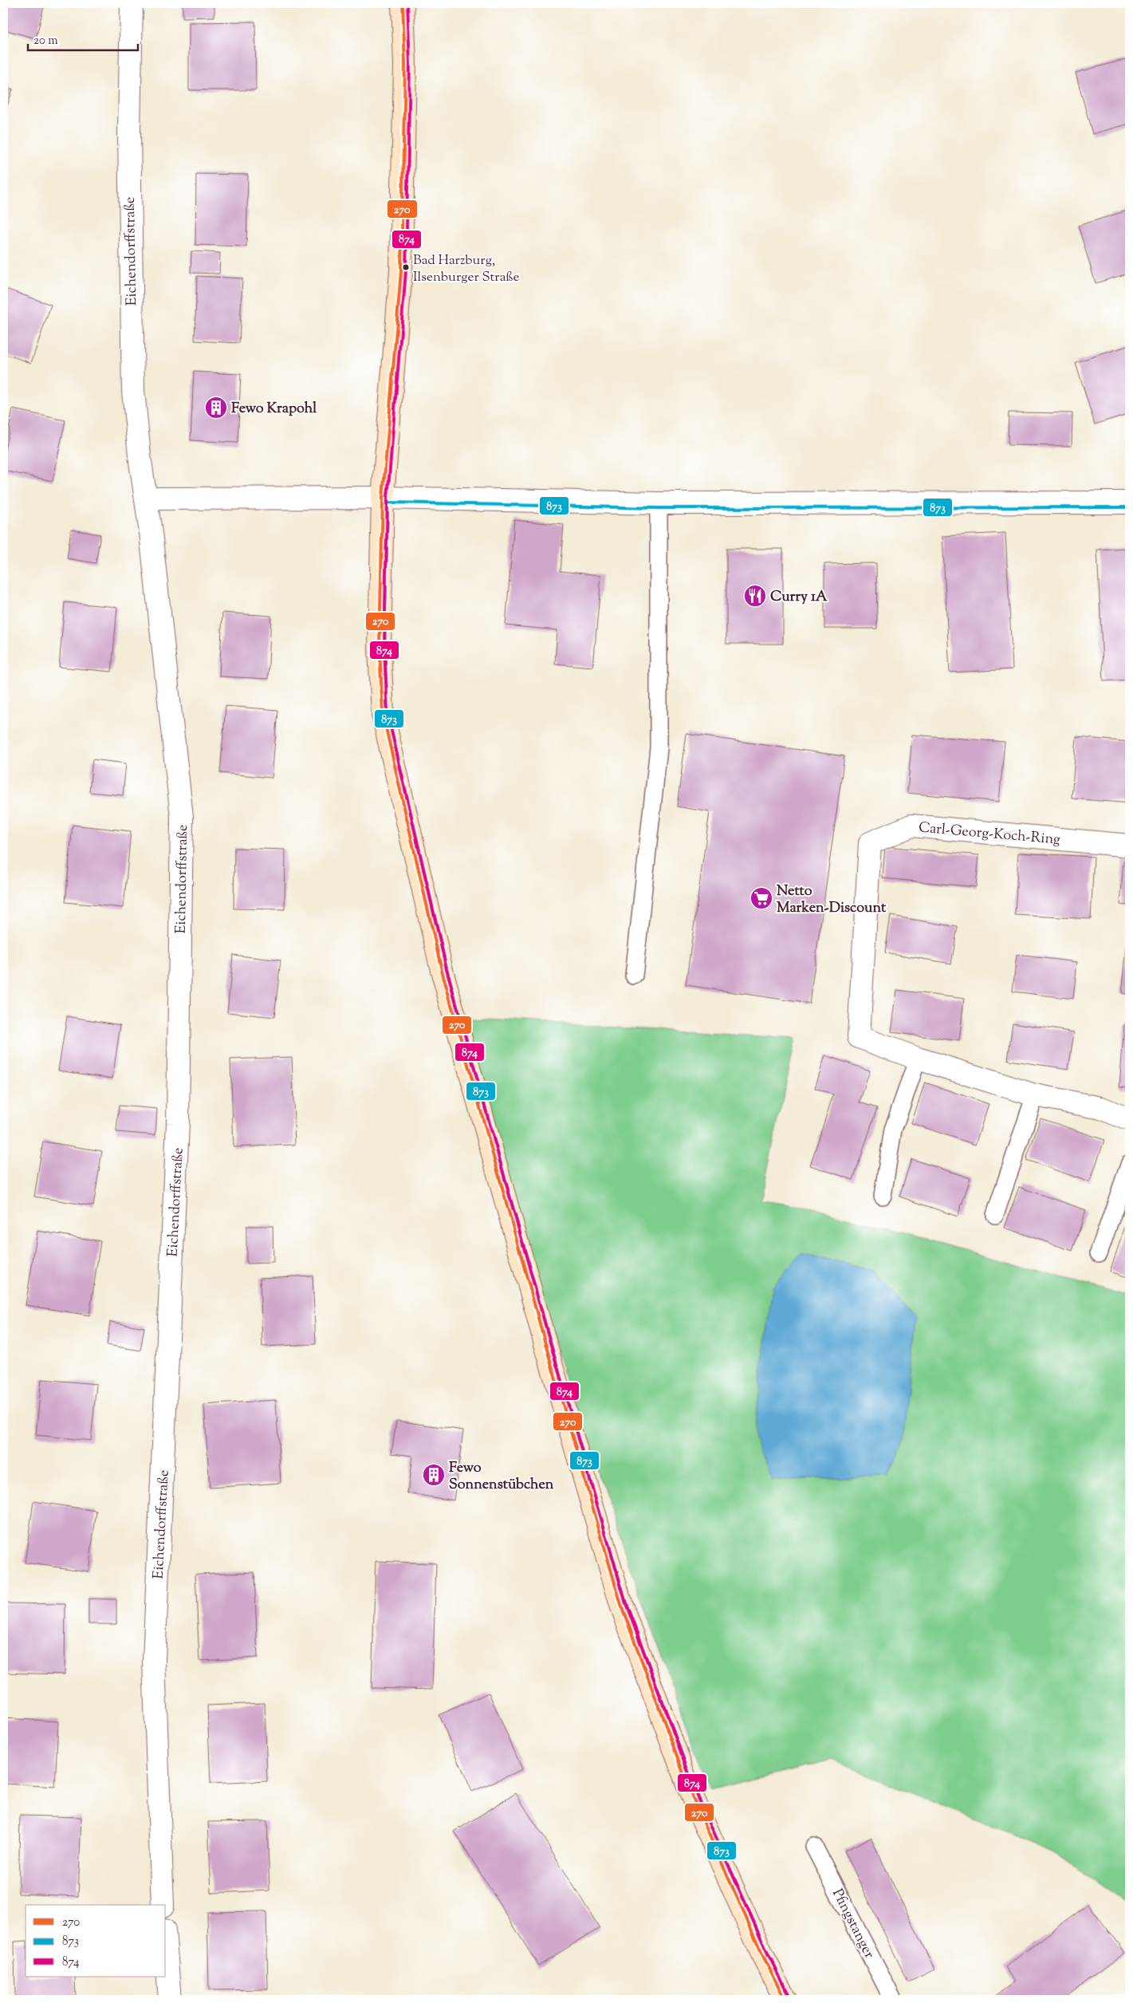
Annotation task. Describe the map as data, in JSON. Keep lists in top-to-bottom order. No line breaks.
{"streets":{"street":["Eichendorffstraße","Carl-Georg-Koch-Ring"],"lane":["Pfingstanger"]},"places":{"other":["Bad Harzburg, Ilsenburger Straße"],"building":["Fewo Krapohl","Fewo Sonnenstübchen"],"restaurant":["Curry 1A"],"supermarket":["Netto Marken-Discount"]},"lines":["transit line 270","transit line 874","transit line 873"],"legend":["270","873","874"],"scale_bar":"20 m"}
